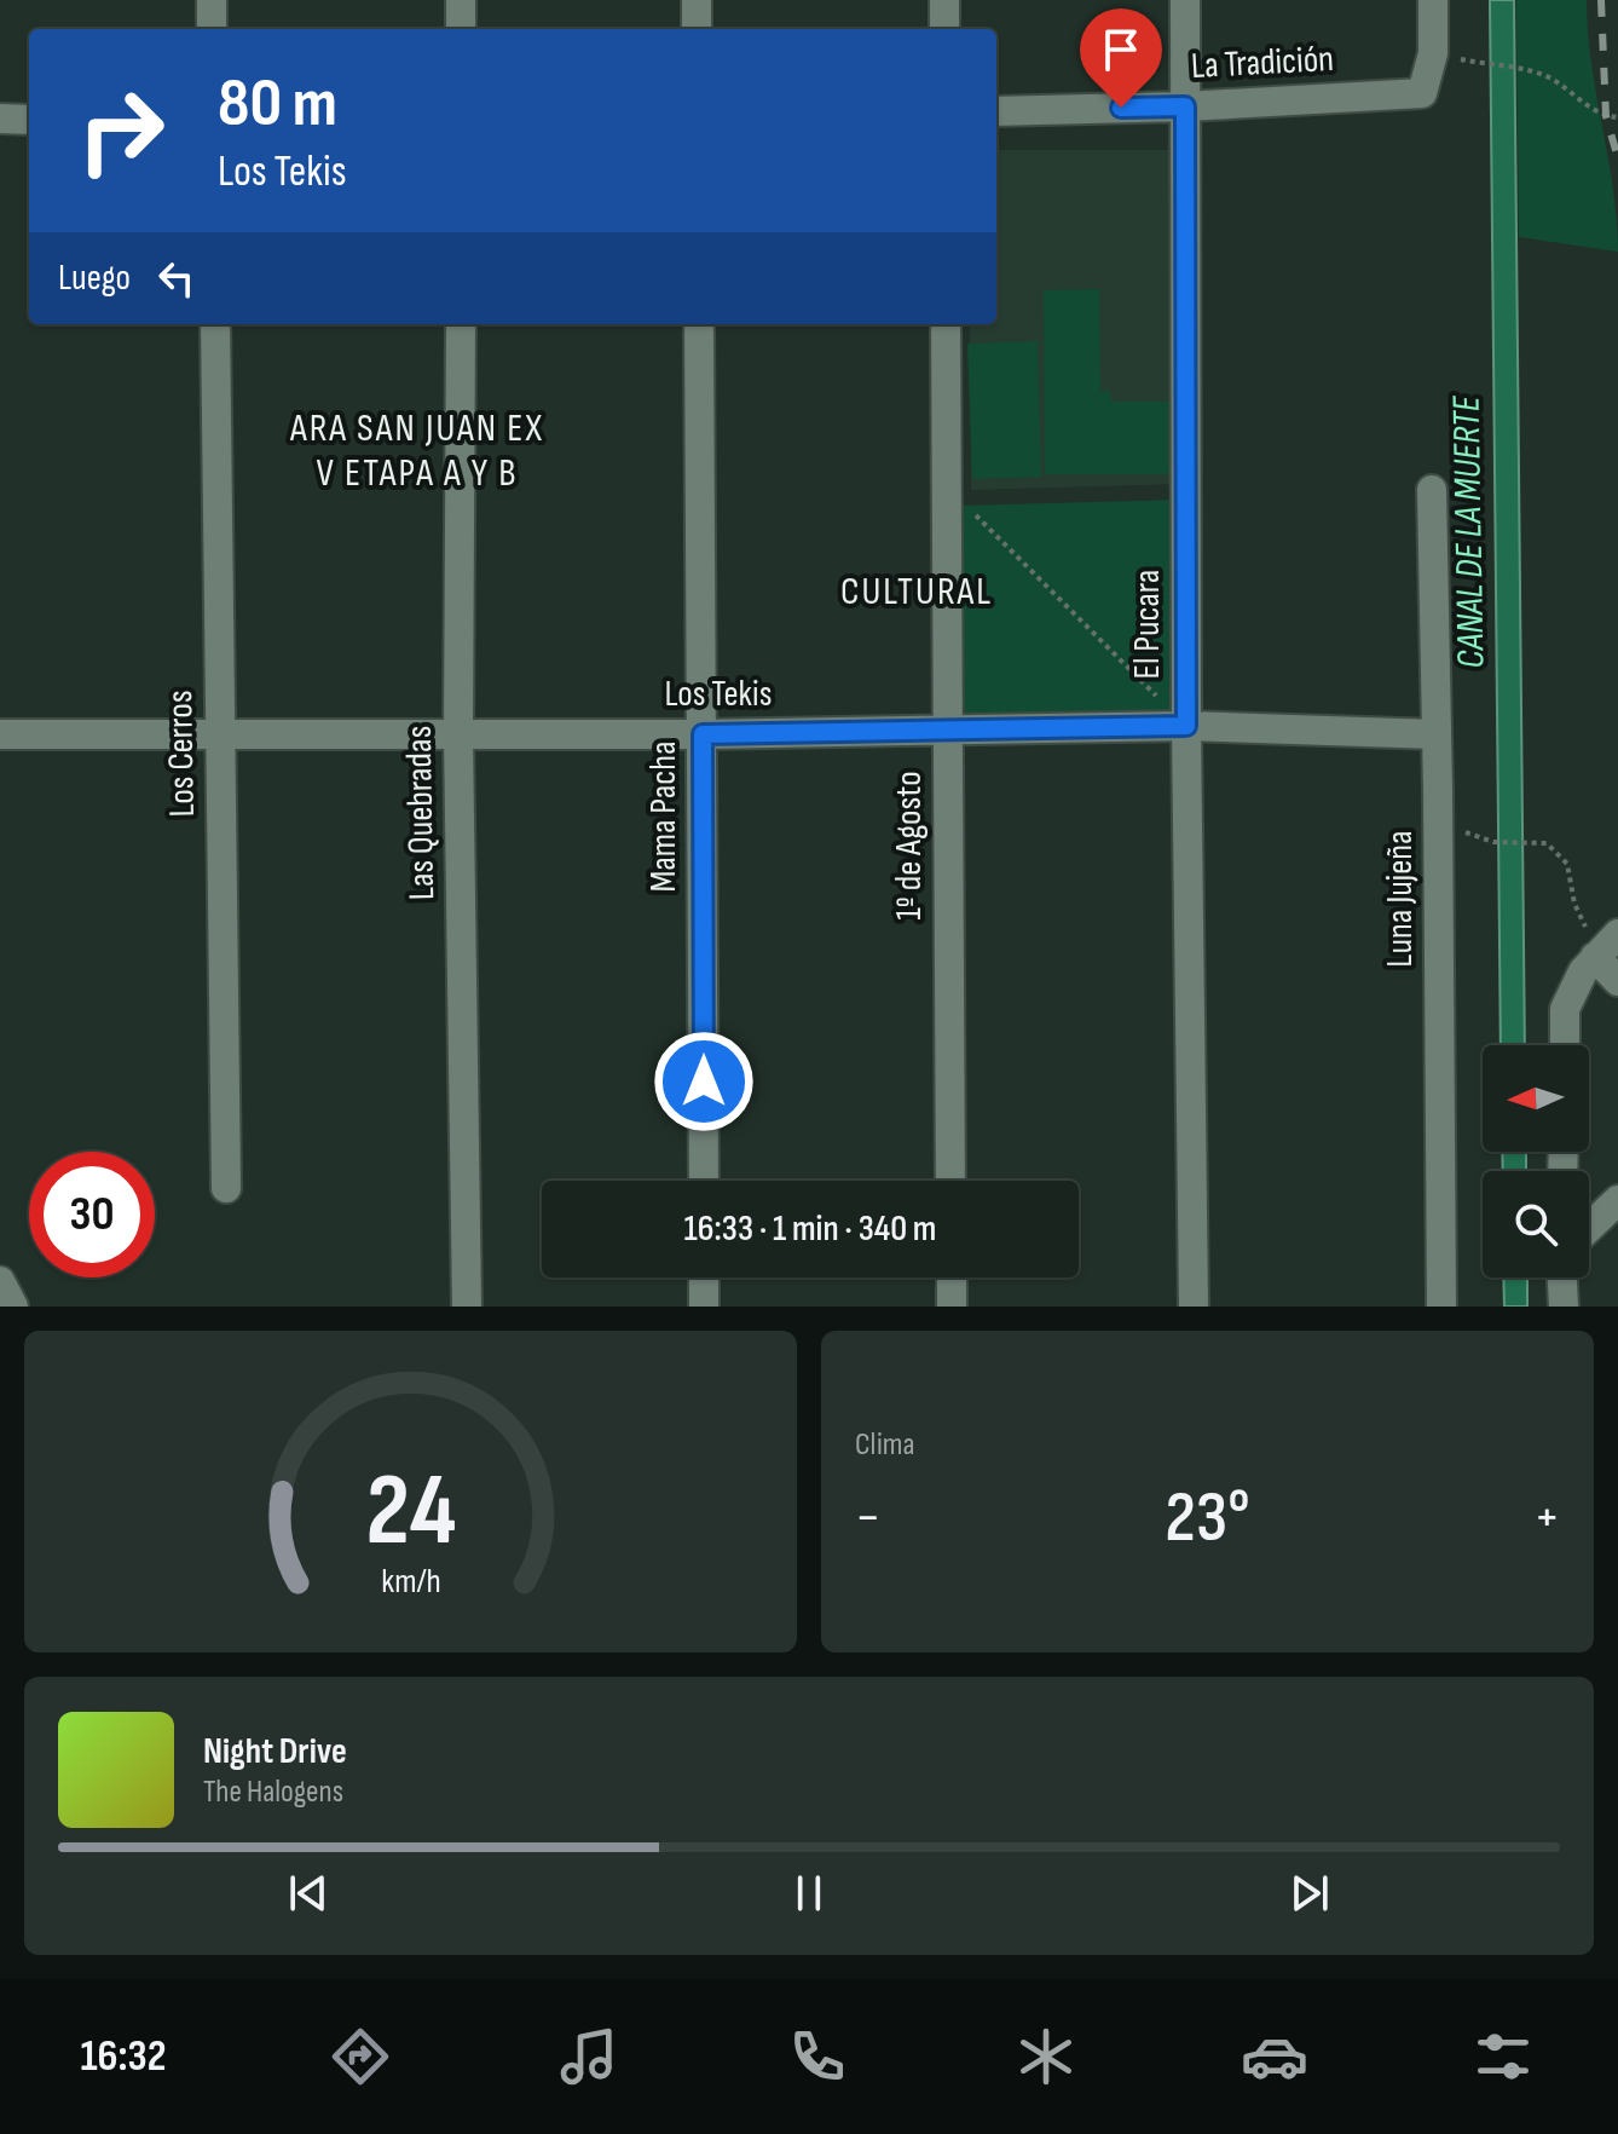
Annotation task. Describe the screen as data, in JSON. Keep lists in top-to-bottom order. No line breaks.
{"streets":{"street":["La Tradición","El Pucara","Los Tekis","Los Cerros","Las Quebradas","Mama Pacha","1º de Agosto","Luna Jujeña"]},"crossings":[["La Tradición","El Pucara"],["El Pucara","Los Tekis"],["Los Tekis","Los Cerros"],["Los Tekis","Las Quebradas"],["Los Tekis","Mama Pacha"],["Los Tekis","1º de Agosto"],["Los Tekis","Luna Jujeña"]],"districts":["ARA SAN JUAN EX V ETAPA A Y B","CULTURAL"],"water":["CANAL DE LA MUERTE"],"north":"left","page":{"turn":["80 m","Los Tekis"],"then":"Luego","limit":"30","trip":"16:33 · 1 min · 340 m","tile":"Clima","heat":["−","23°","+"],"song":["Night Drive","The Halogens"],"tabs":"16:32","gauge":["24","km/h"]}}
